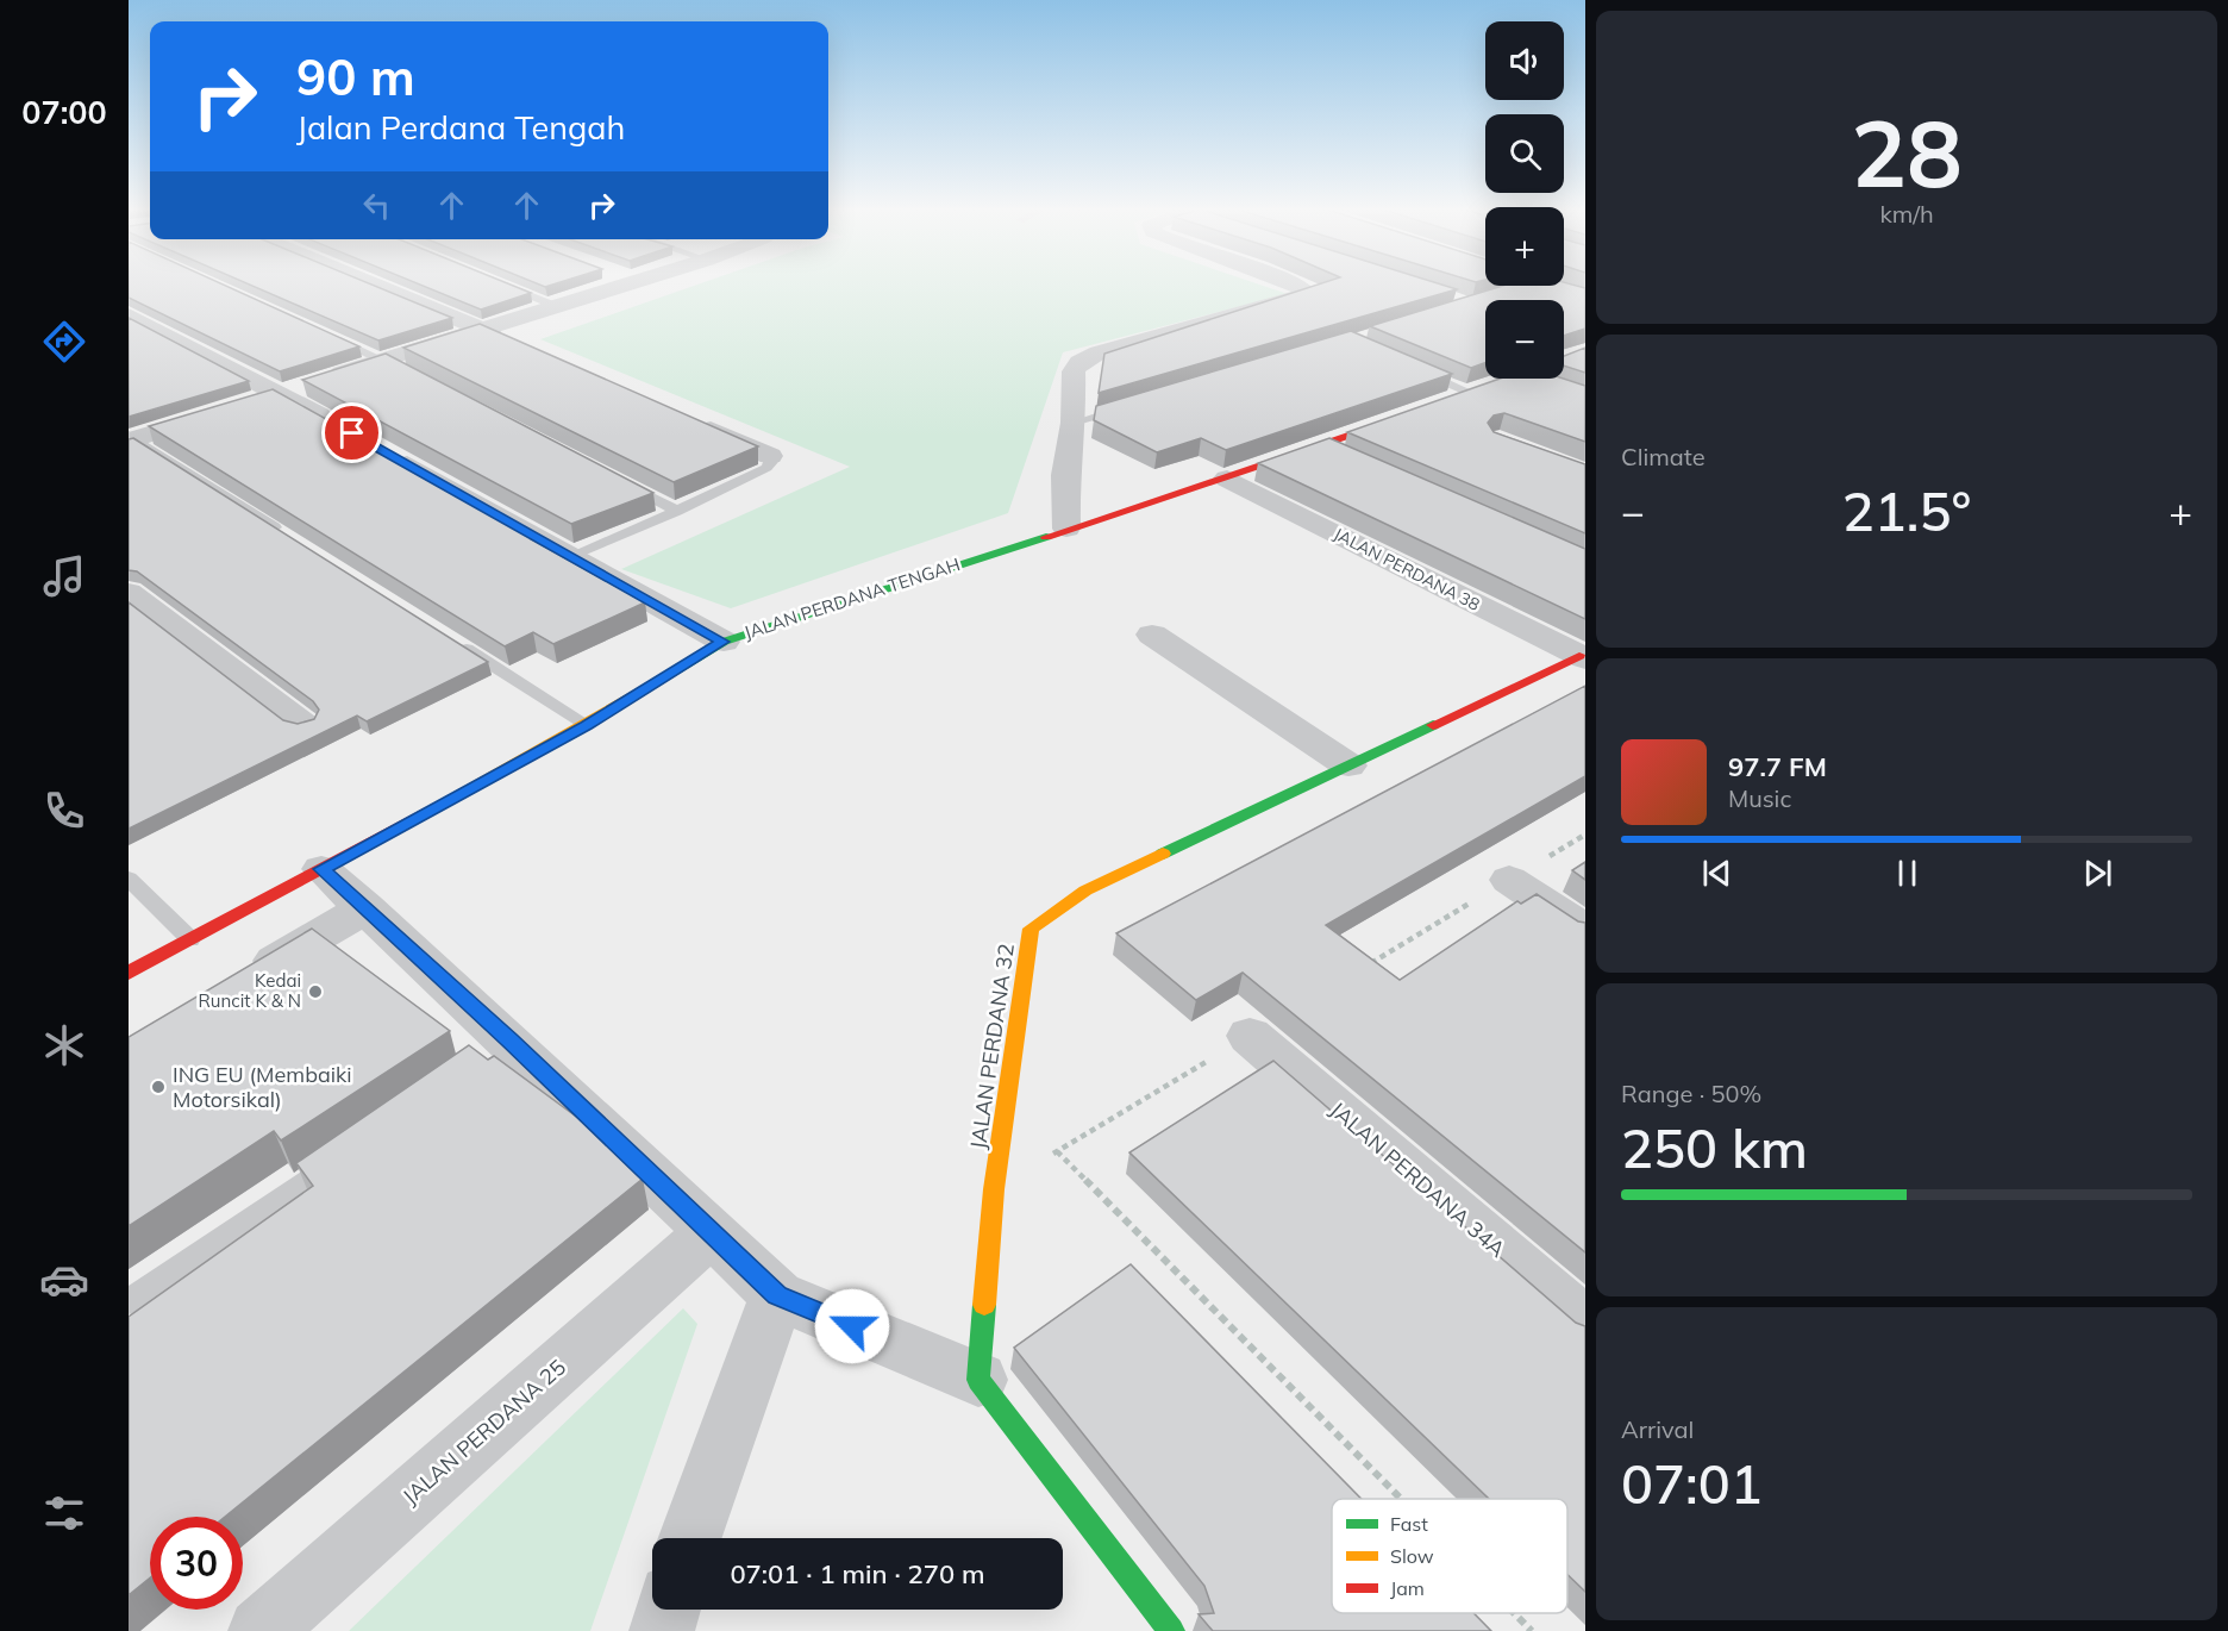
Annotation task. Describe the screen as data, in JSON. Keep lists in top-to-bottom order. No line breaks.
{"streets":{"street":["JALAN PERDANA 38","JALAN PERDANA TENGAH","JALAN PERDANA 32","JALAN PERDANA 34A","JALAN PERDANA 25"]},"crossings":[["JALAN PERDANA 38","JALAN PERDANA TENGAH"],["JALAN PERDANA 38","JALAN PERDANA 32"]],"places":["Kedai Runcit K & N","ING EU (Membaiki Motorsikal)"],"legend":["Fast","Slow","Jam"],"page":{"tabs":"07:00","tile":[["28","km/h"],"Climate",["Range · 50%","250 km"],["Arrival","07:01"]],"map_buttons":["+","−"],"turn":["90 m","Jalan Perdana Tengah"],"heat":["−","21.5°","+"],"song":["97.7 FM","Music"],"limit":"30","trip":"07:01 · 1 min · 270 m"}}
